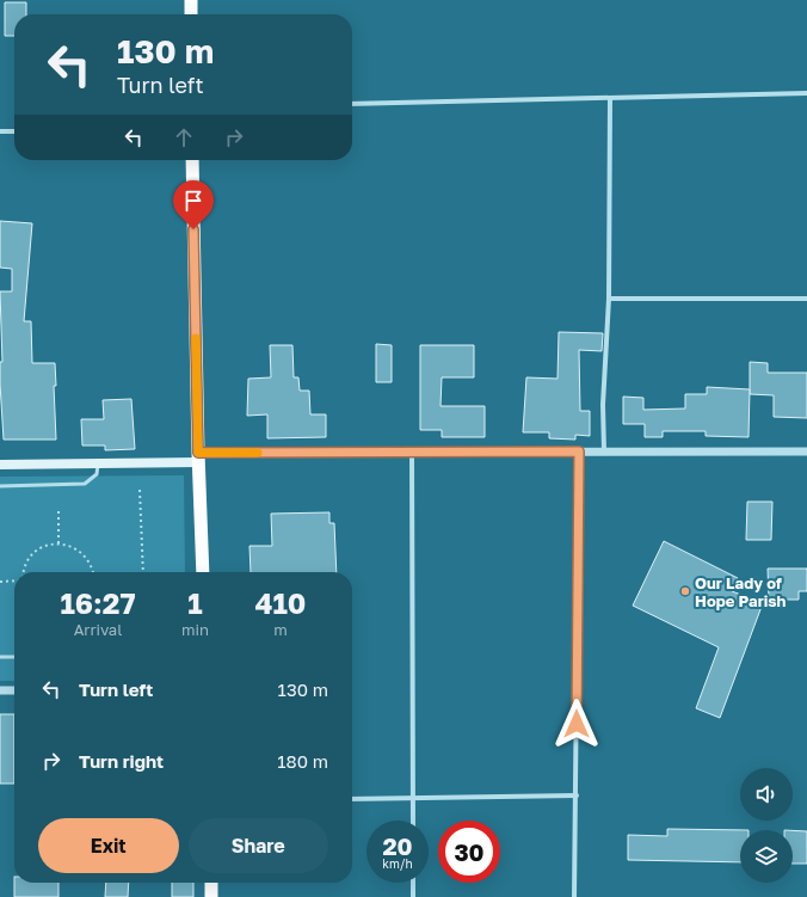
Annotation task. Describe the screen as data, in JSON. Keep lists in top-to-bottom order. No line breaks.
{"places":["Our Lady of Hope Parish"],"page":{"turn":["130 m","Turn left"],"eta":["16:27","Arrival","1","min","410","m"],"list":[{"name":"Turn left","value":"130 m"},{"name":"Turn right","value":"180 m"}],"buttons":["Exit","Share"],"speed":"20 km/h","limit":"30"}}
